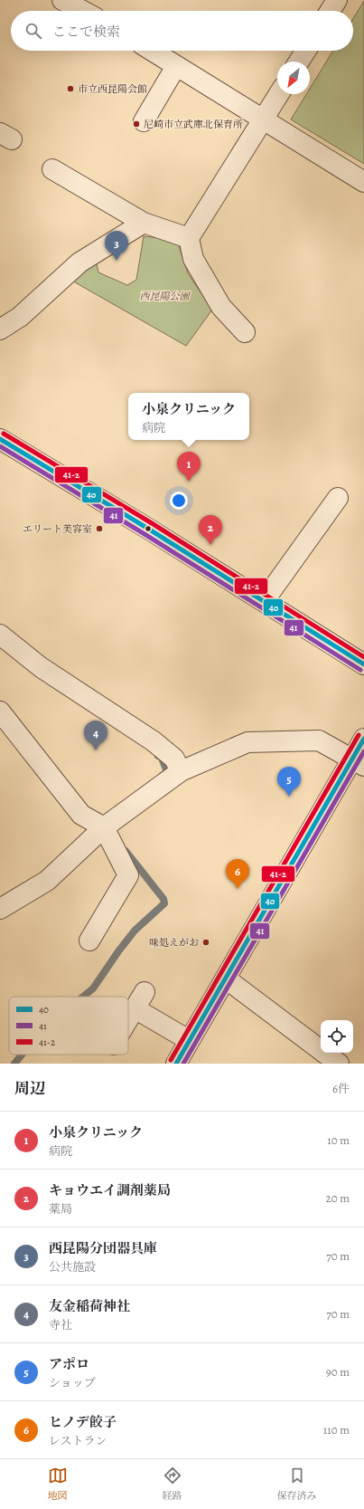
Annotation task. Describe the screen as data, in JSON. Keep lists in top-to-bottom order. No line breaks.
{"parks":["西昆陽公園"],"places":["市立西昆陽会館","尼崎市立武庫北保育所","エリート美容室","味処えがお"],"lines":["transit line 41-2","transit line 40","transit line 41"],"legend":["40","41","41-2"],"north":"bottom left","page":{"search":"ここで検索","pins":["3","1","2","4","5","6"],"popup":["小泉クリニック","病院"],"heading":["周辺","6件"],"list":[{"mark":"1","name":"小泉クリニック","note":"病院","value":"10 m"},{"mark":"2","name":"キョウエイ調剤薬局","note":"薬局","value":"20 m"},{"mark":"3","name":"西昆陽分団器具庫","note":"公共施設","value":"70 m"},{"mark":"4","name":"友金稲荷神社","note":"寺社","value":"70 m"},{"mark":"5","name":"アポロ","note":"ショップ","value":"90 m"},{"mark":"6","name":"ヒノデ餃子","note":"レストラン","value":"110 m"}],"nav":["地図","経路","保存済み"]}}
